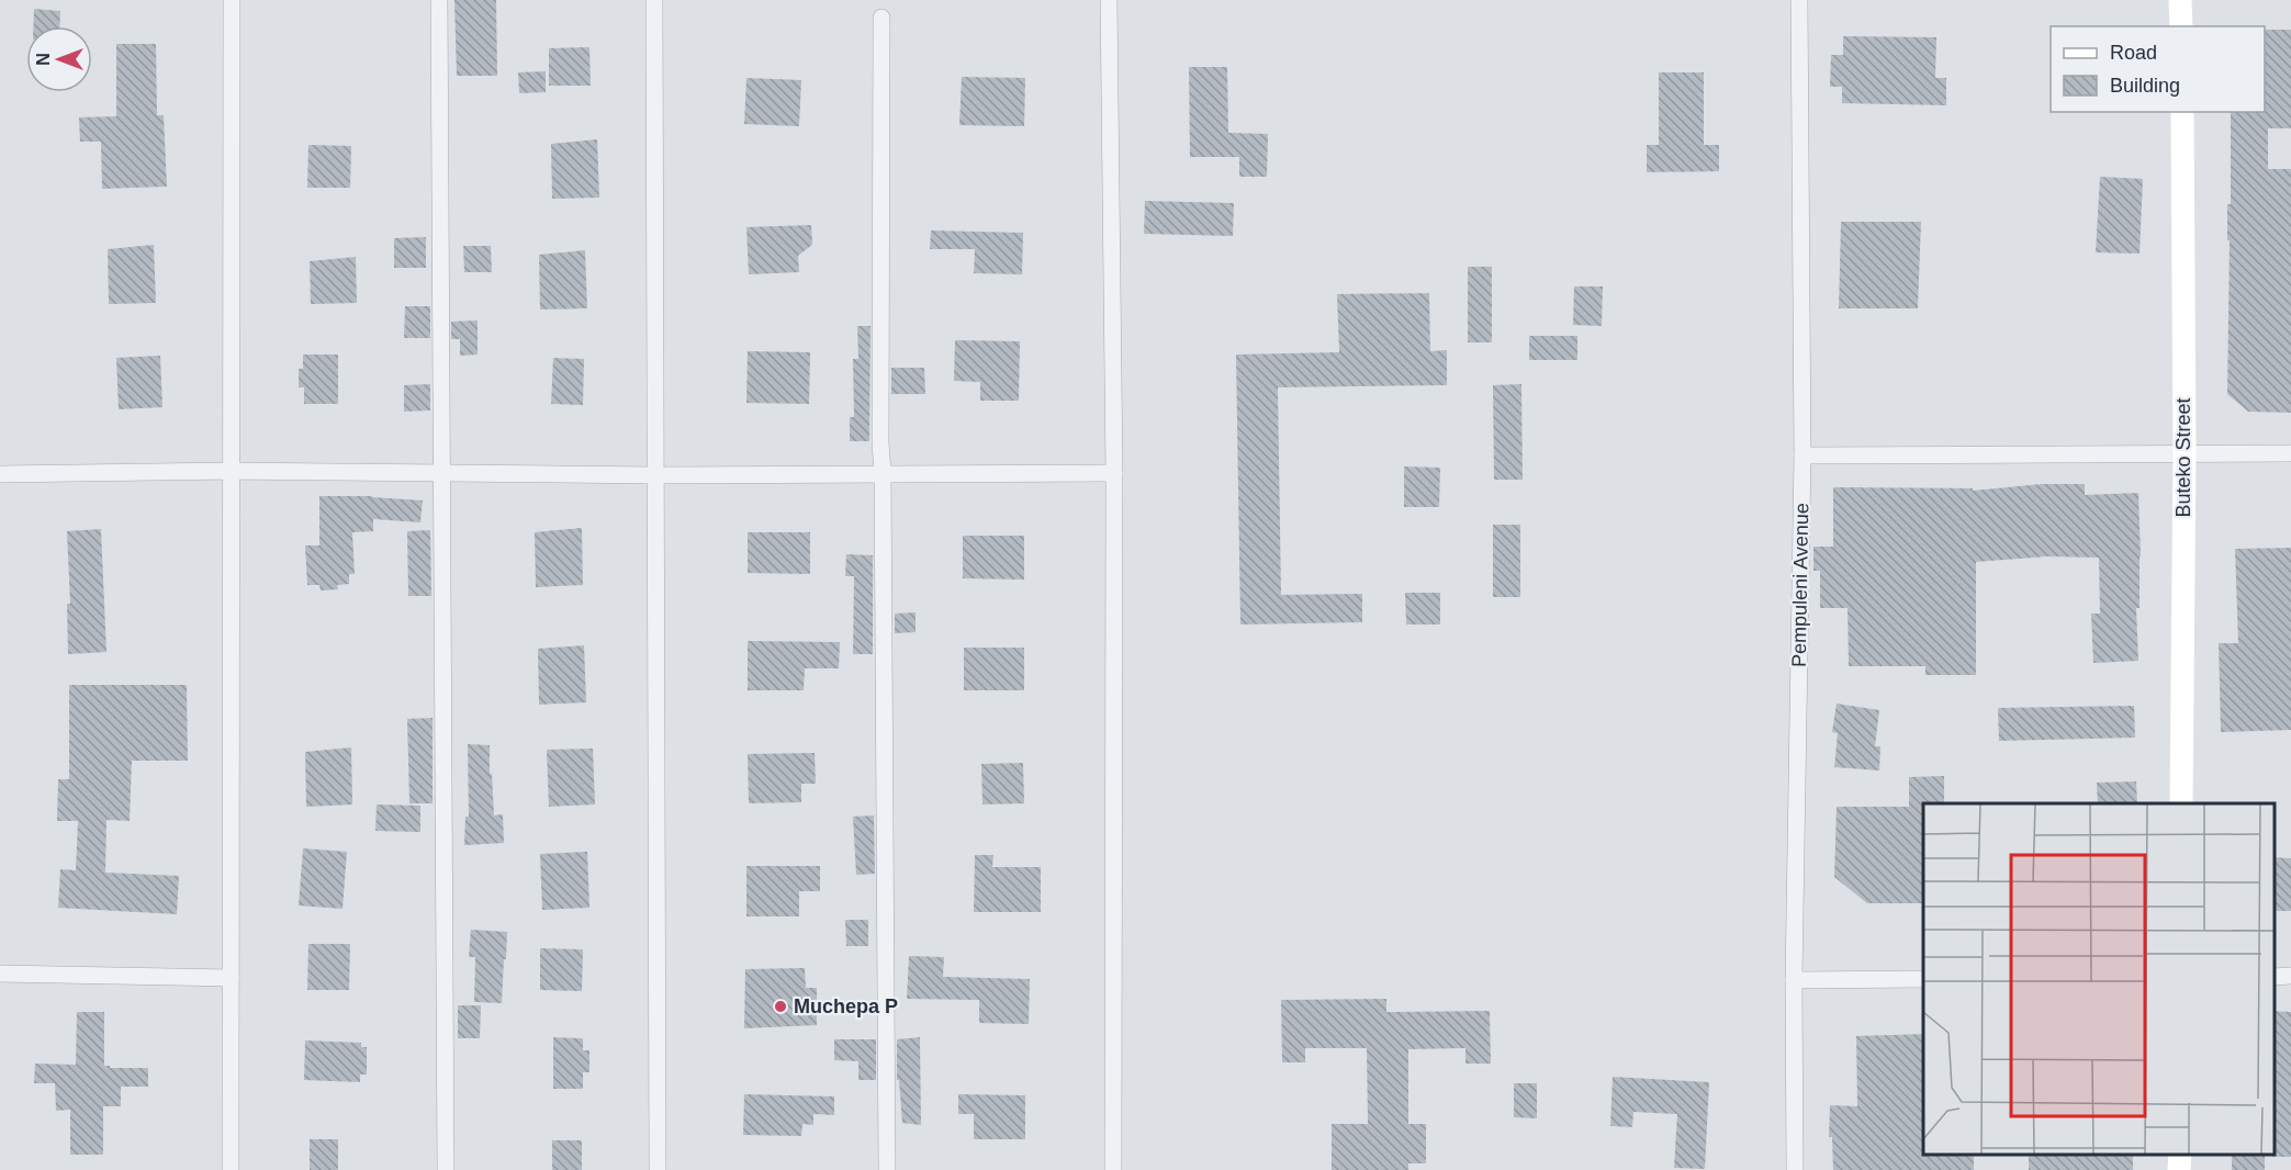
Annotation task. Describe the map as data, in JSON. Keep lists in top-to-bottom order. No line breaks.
{"streets":{"street":["Buteko Street","Pempuleni Avenue"]},"places":["Muchepa P"],"legend":["Road","Building"],"north":"left"}
